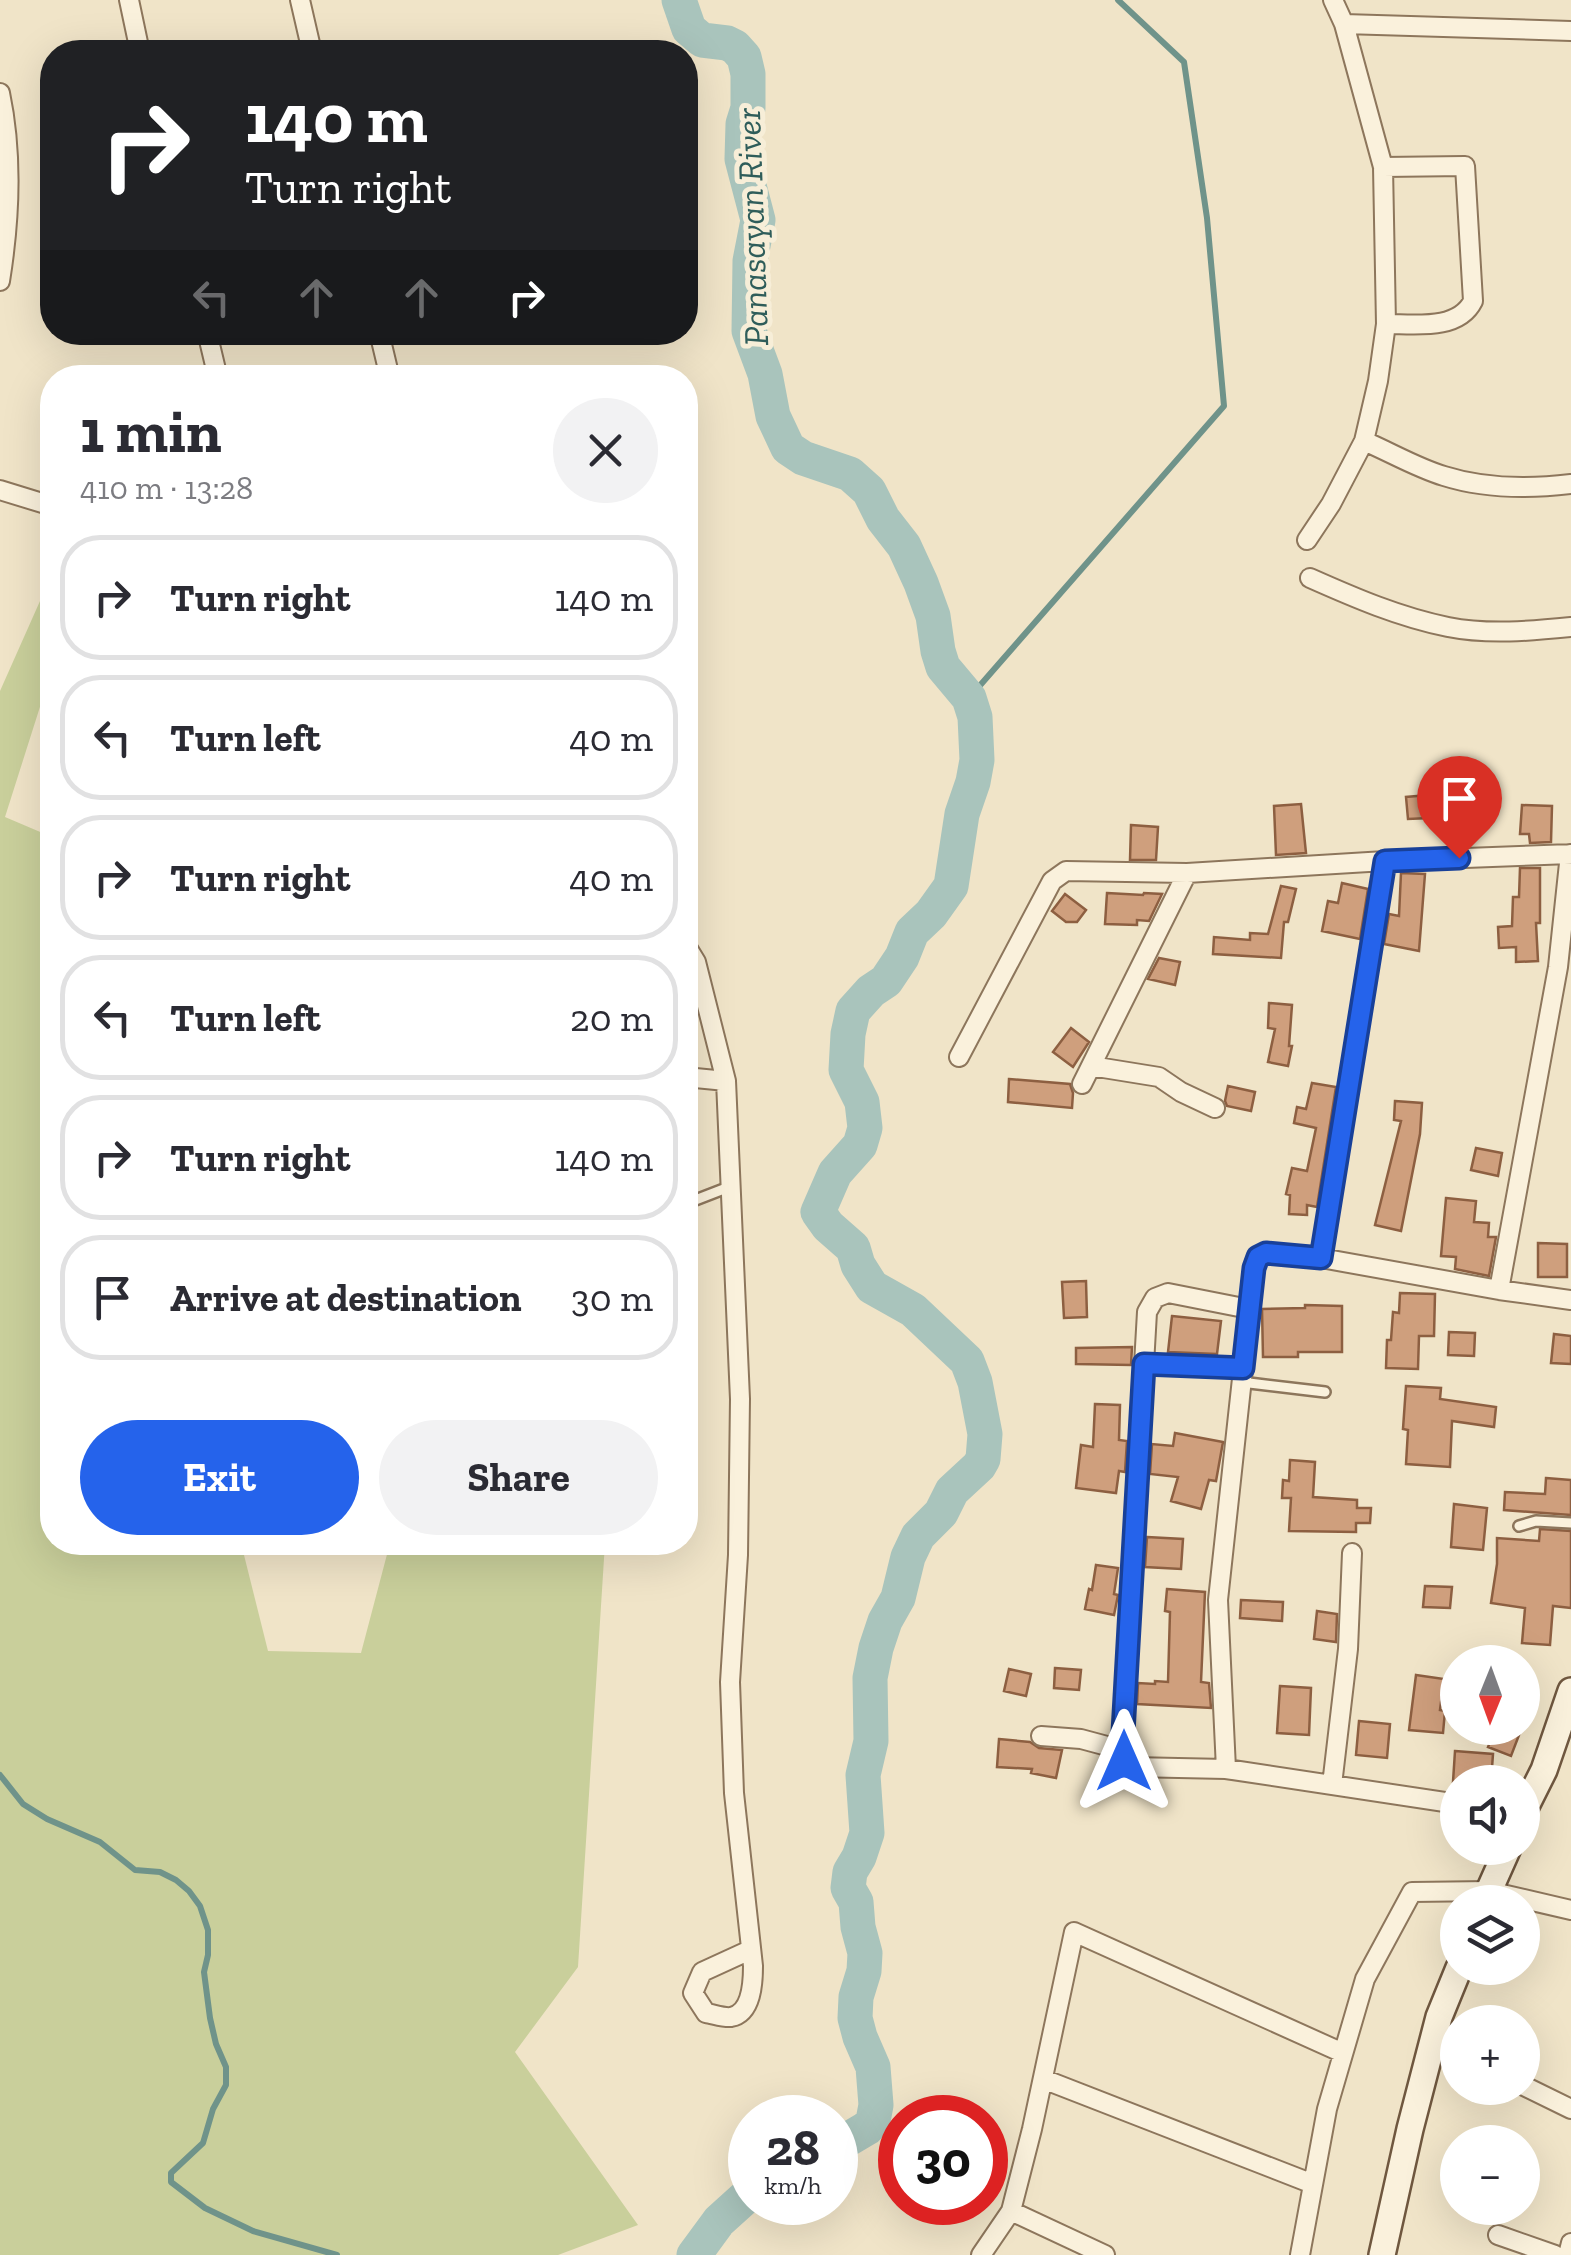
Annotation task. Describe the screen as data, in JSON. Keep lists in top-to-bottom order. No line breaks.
{"water":["Panasayan River"],"north":"bottom","page":{"turn":["140 m","Turn right"],"heading":["1 min","410 m · 13:28"],"list":[{"name":"Turn right","value":"140 m"},{"name":"Turn left","value":"40 m"},{"name":"Turn right","value":"40 m"},{"name":"Turn left","value":"20 m"},{"name":"Turn right","value":"140 m"},{"name":"Arrive at destination","value":"30 m"}],"buttons":["Exit","Share"],"map_buttons":["+","−"],"speed":"28 km/h","limit":"30"}}
